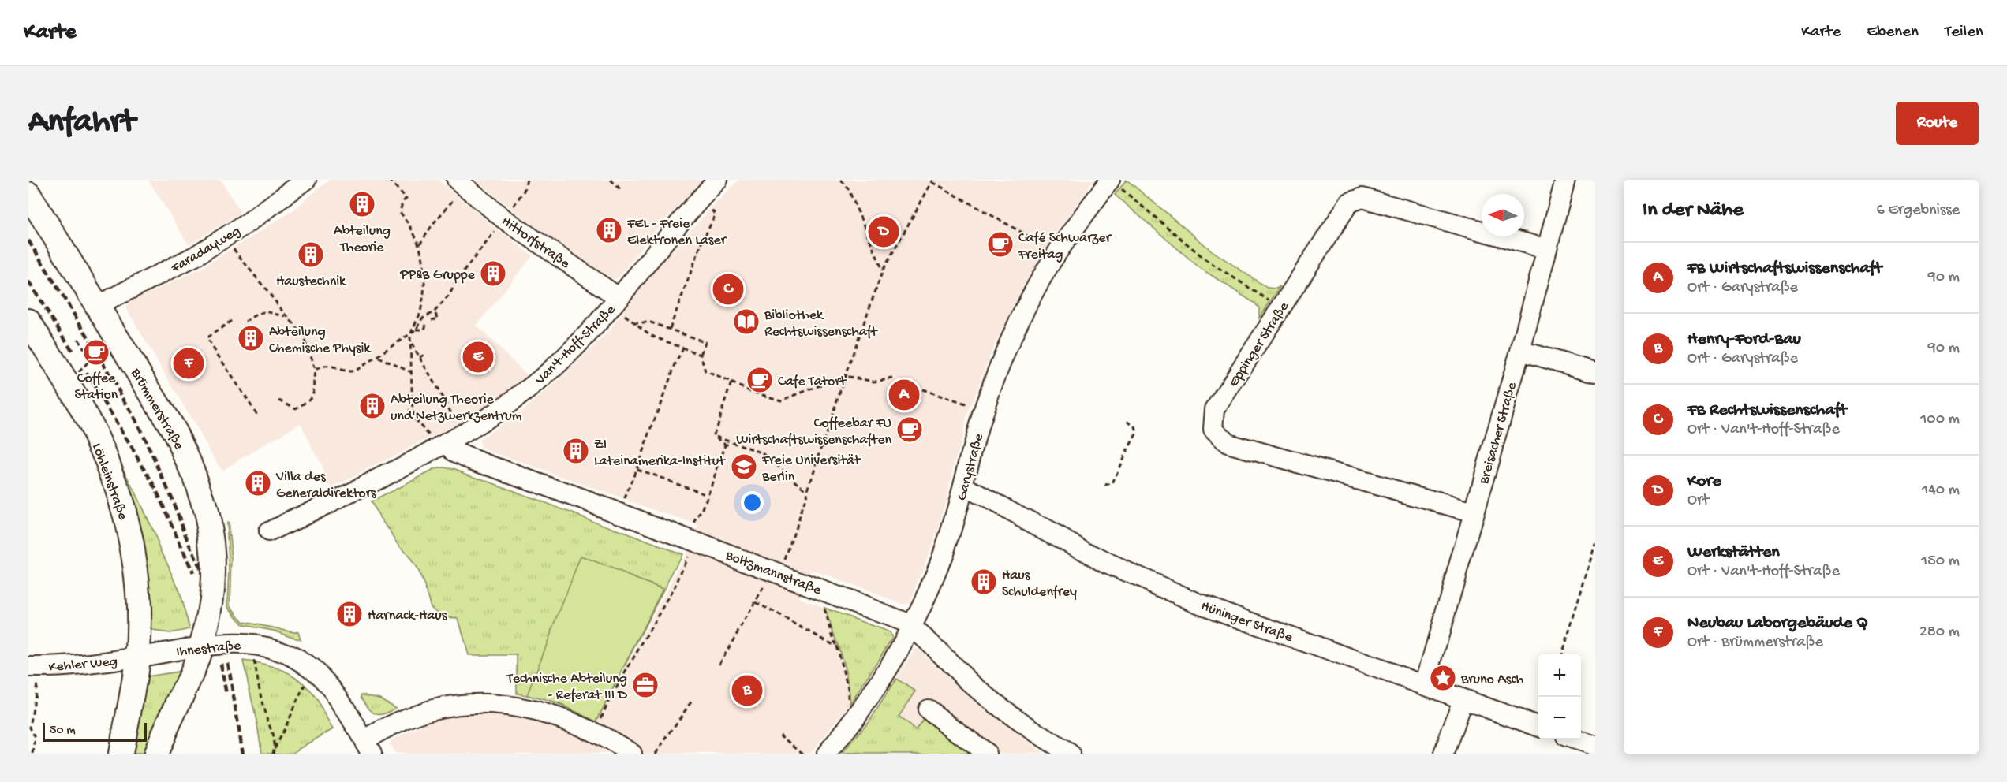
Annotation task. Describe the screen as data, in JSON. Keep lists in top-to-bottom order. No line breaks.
{"streets":{"main road":["Brümmerstraße","Löhleinstraße"],"street":["Hittorfstraße","Faradayweg","Van't-Hoff-Straße","Eppinger Straße","Breisacher Straße","Garystraße","Boltzmannstraße","Hüninger Straße","Ihnestraße","Kehler Weg"]},"crossings":[["Hittorfstraße","Van't-Hoff-Straße"],["Faradayweg","Brümmerstraße"],["Van't-Hoff-Straße","Boltzmannstraße"],["Eppinger Straße","Breisacher Straße"],["Brümmerstraße","Ihnestraße"],["Breisacher Straße","Hüninger Straße"],["Garystraße","Boltzmannstraße"],["Garystraße","Hüninger Straße"],["Löhleinstraße","Ihnestraße"],["Löhleinstraße","Kehler Weg"],["Ihnestraße","Kehler Weg"]],"places":{"building":["Abteilung Theorie","FEL - Freie Elektronen Laser","Haustechnik","PP&B Gruppe","Abteilung Chemische Physik","Abteilung Theorie und Netzwerkzentrum","ZI Lateinamerika-Institut","Villa des Generaldirektors","Haus Schuldenfrey","Harnack-Haus"],"cafe":["Café Schwarzer Freitag","Coffee Station","Cafe Tatort","Coffeebar FU Wirtschaftswissenschaften"],"library":["Bibliothek Rechtswissenschaft"],"school or university":["Freie Universität Berlin"],"place":["Bruno Asch"],"office":["Technische Abteilung - Referat III D"]},"scale_bar":"50 m","north":"left","page":{"header":"Karte","nav":["Karte","Ebenen","Teilen"],"buttons":"Route","title":"Anfahrt","heading":["In der Nähe","6 Ergebnisse"],"pins":["D","C","E","F","A","B"],"list":[{"mark":"A","name":"FB Wirtschaftswissenschaft","note":"Ort · Garystraße","value":"90 m"},{"mark":"B","name":"Henry-Ford-Bau","note":"Ort · Garystraße","value":"90 m"},{"mark":"C","name":"FB Rechtswissenschaft","note":"Ort · Van't-Hoff-Straße","value":"100 m"},{"mark":"D","name":"Kore","note":"Ort","value":"140 m"},{"mark":"E","name":"Werkstätten","note":"Ort · Van't-Hoff-Straße","value":"150 m"},{"mark":"F","name":"Neubau Laborgebäude Q","note":"Ort · Brümmerstraße","value":"280 m"}],"map_buttons":["+","−"],"scale":"50 m"}}
